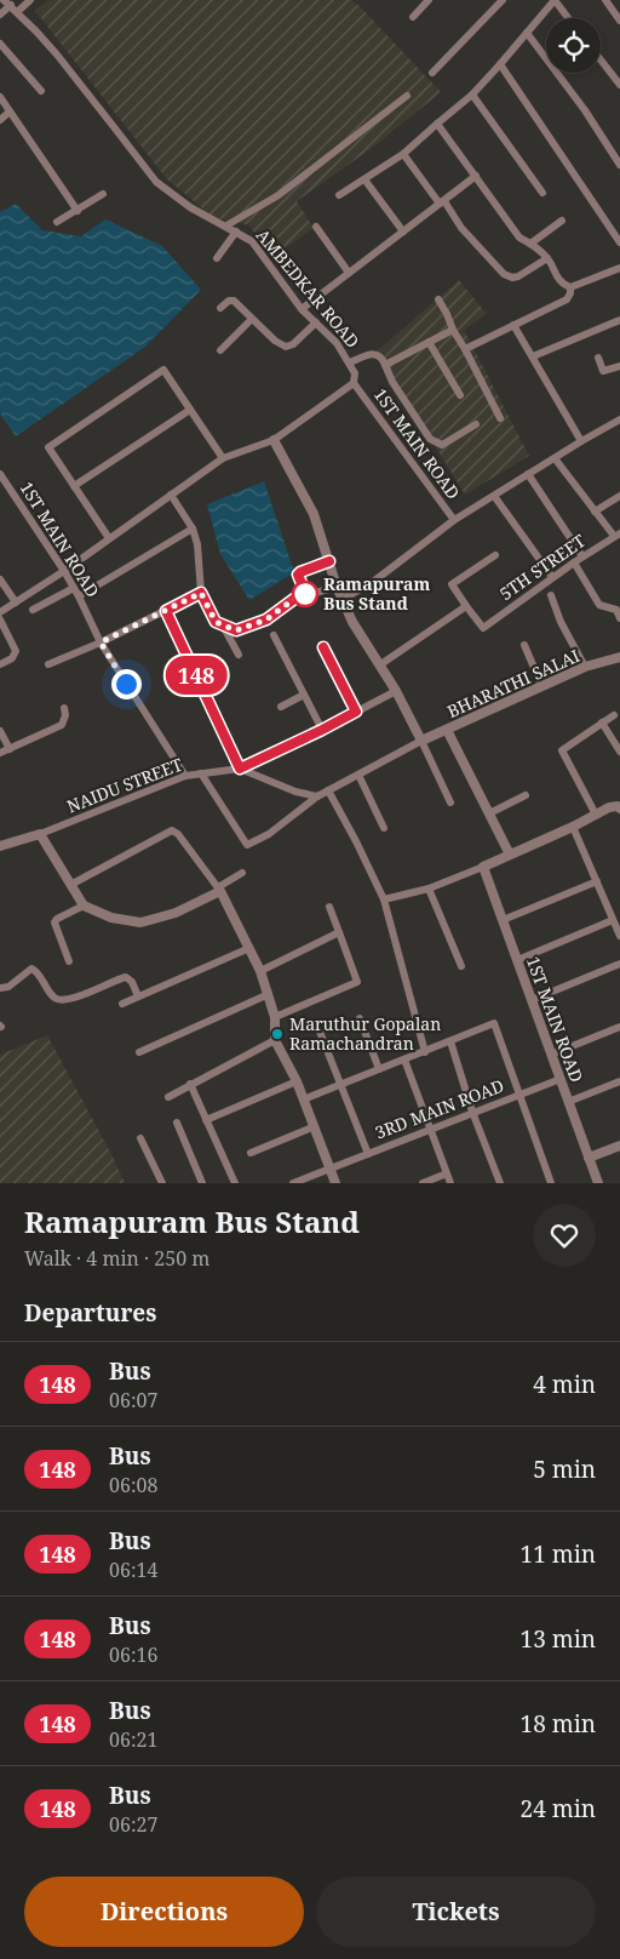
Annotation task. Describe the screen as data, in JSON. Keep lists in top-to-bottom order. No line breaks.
{"streets":{"street":["AMBEDKAR ROAD","1ST MAIN ROAD","5TH STREET","BHARATHI SALAI","NAIDU STREET","3RD MAIN ROAD"]},"crossings":[["AMBEDKAR ROAD","1ST MAIN ROAD"],["1ST MAIN ROAD","NAIDU STREET"],["1ST MAIN ROAD","3RD MAIN ROAD"]],"places":["Ramapuram Bus Stand","Maruthur Gopalan Ramachandran"],"lines":["bus line 148"],"page":{"on_map":"148","heading":[["Ramapuram Bus Stand","Walk · 4 min · 250 m"],"Departures"],"list":[{"mark":"148","name":"Bus","note":"06:07","value":"4 min"},{"mark":"148","name":"Bus","note":"06:08","value":"5 min"},{"mark":"148","name":"Bus","note":"06:14","value":"11 min"},{"mark":"148","name":"Bus","note":"06:16","value":"13 min"},{"mark":"148","name":"Bus","note":"06:21","value":"18 min"},{"mark":"148","name":"Bus","note":"06:27","value":"24 min"}],"buttons":["Directions","Tickets"]}}
